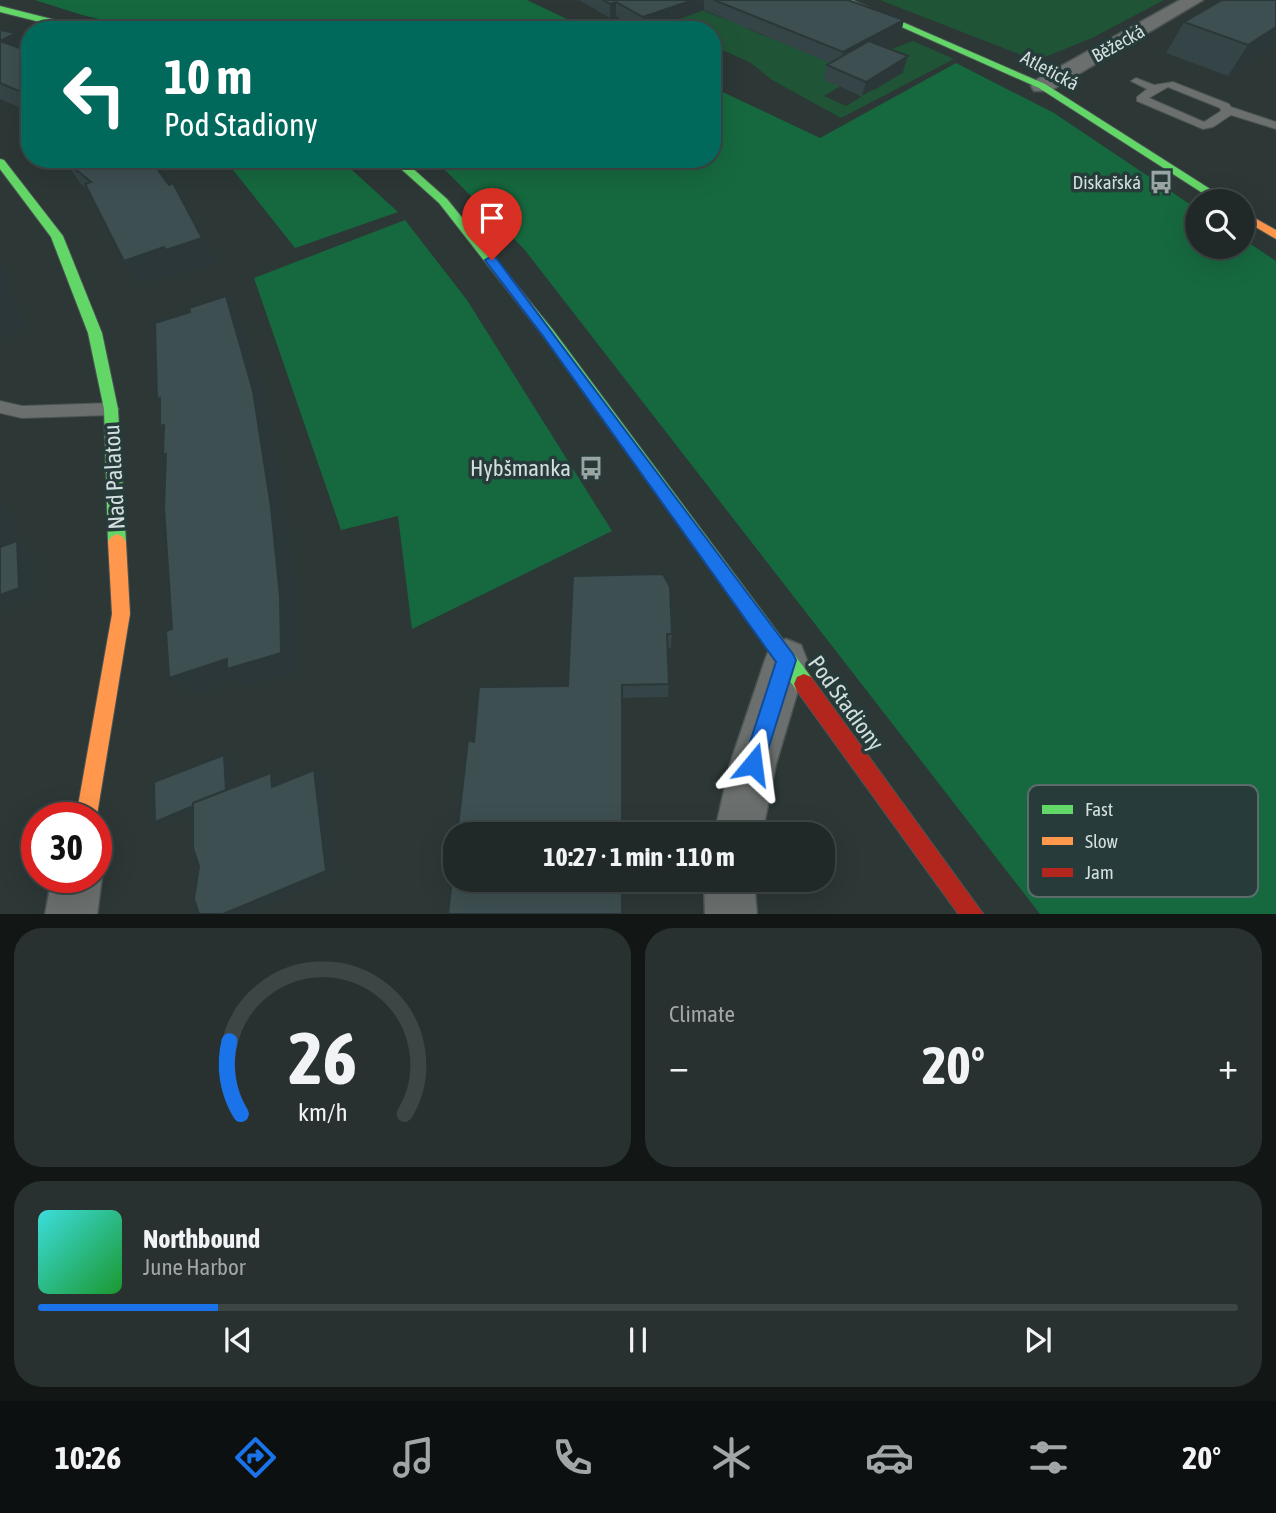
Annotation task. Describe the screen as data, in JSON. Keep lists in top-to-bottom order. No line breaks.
{"streets":{"street":["Běžecká","Atletická","Nad Palatou","Pod Stadiony"]},"crossings":[["Běžecká","Atletická"]],"places":{"bus stop":["Diskařská","Hybšmanka"]},"legend":["Fast","Slow","Jam"],"page":{"turn":["10 m","Pod Stadiony"],"limit":"30","trip":"10:27 · 1 min · 110 m","tile":"Climate","heat":["−","20°","+"],"song":["Northbound","June Harbor"],"tabs":["10:26","20°"],"gauge":["26","km/h"]}}
